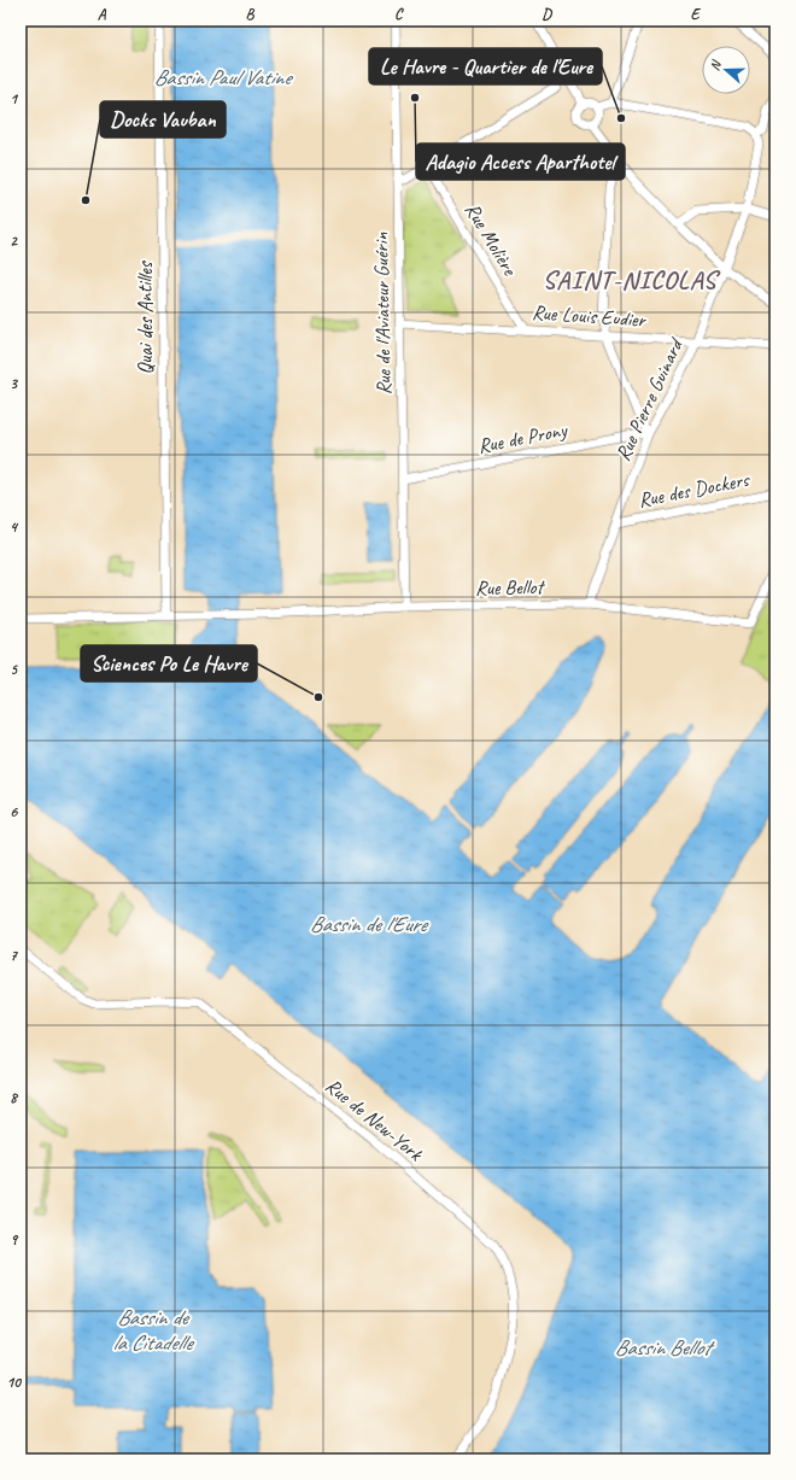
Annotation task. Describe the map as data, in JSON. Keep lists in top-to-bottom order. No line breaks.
{"streets":{"street":["Rue Molière","Rue de l'Aviateur Guérin","Rue Louis Eudier","Quai des Antilles","Rue Pierre Guinard","Rue de Prony","Rue des Dockers","Rue Bellot","Rue de New-York"]},"crossings":[["Rue Molière","Rue Louis Eudier"],["Rue de l'Aviateur Guérin","Rue Louis Eudier"],["Rue de l'Aviateur Guérin","Rue de Prony"],["Rue de l'Aviateur Guérin","Rue Bellot"],["Rue Louis Eudier","Rue Pierre Guinard"],["Quai des Antilles","Rue Bellot"],["Rue Pierre Guinard","Rue de Prony"],["Rue Pierre Guinard","Rue des Dockers"],["Rue Pierre Guinard","Rue Bellot"]],"districts":["SAINT-NICOLAS"],"water":["Bassin Paul Vatine","Bassin de l'Eure","Bassin de la Citadelle","Bassin Bellot"],"places":["Adagio Access Aparthotel","Le Havre - Quartier de l'Eure","Docks Vauban","Sciences Po Le Havre"],"north":"left","grid":{"columns":["A","B","C","D","E"],"rows":["1","2","3","4","5","6","7","8","9","10"]}}
